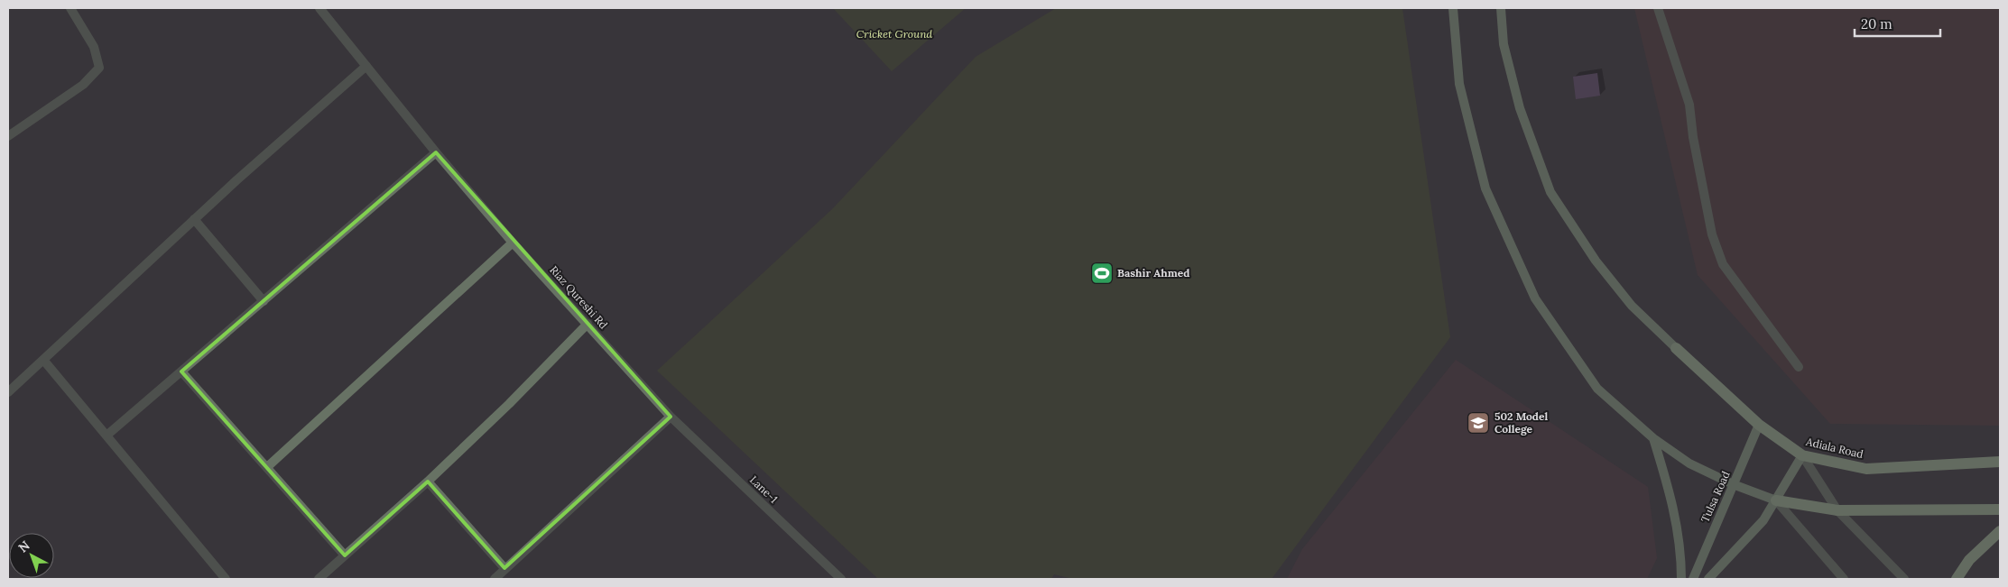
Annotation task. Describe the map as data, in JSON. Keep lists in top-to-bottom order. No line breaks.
{"streets":{"main road":["Adiala Road","Tulsa Road"],"street":["Riaz Qureshi Rd","Lane-1"]},"crossings":[["Riaz Qureshi Rd","Lane-1"],["Adiala Road","Tulsa Road"]],"parks":["Cricket Ground"],"places":{"sports":["Bashir Ahmed"],"school or university":["502 Model College"]},"scale_bar":"20 m","north":"top left"}
